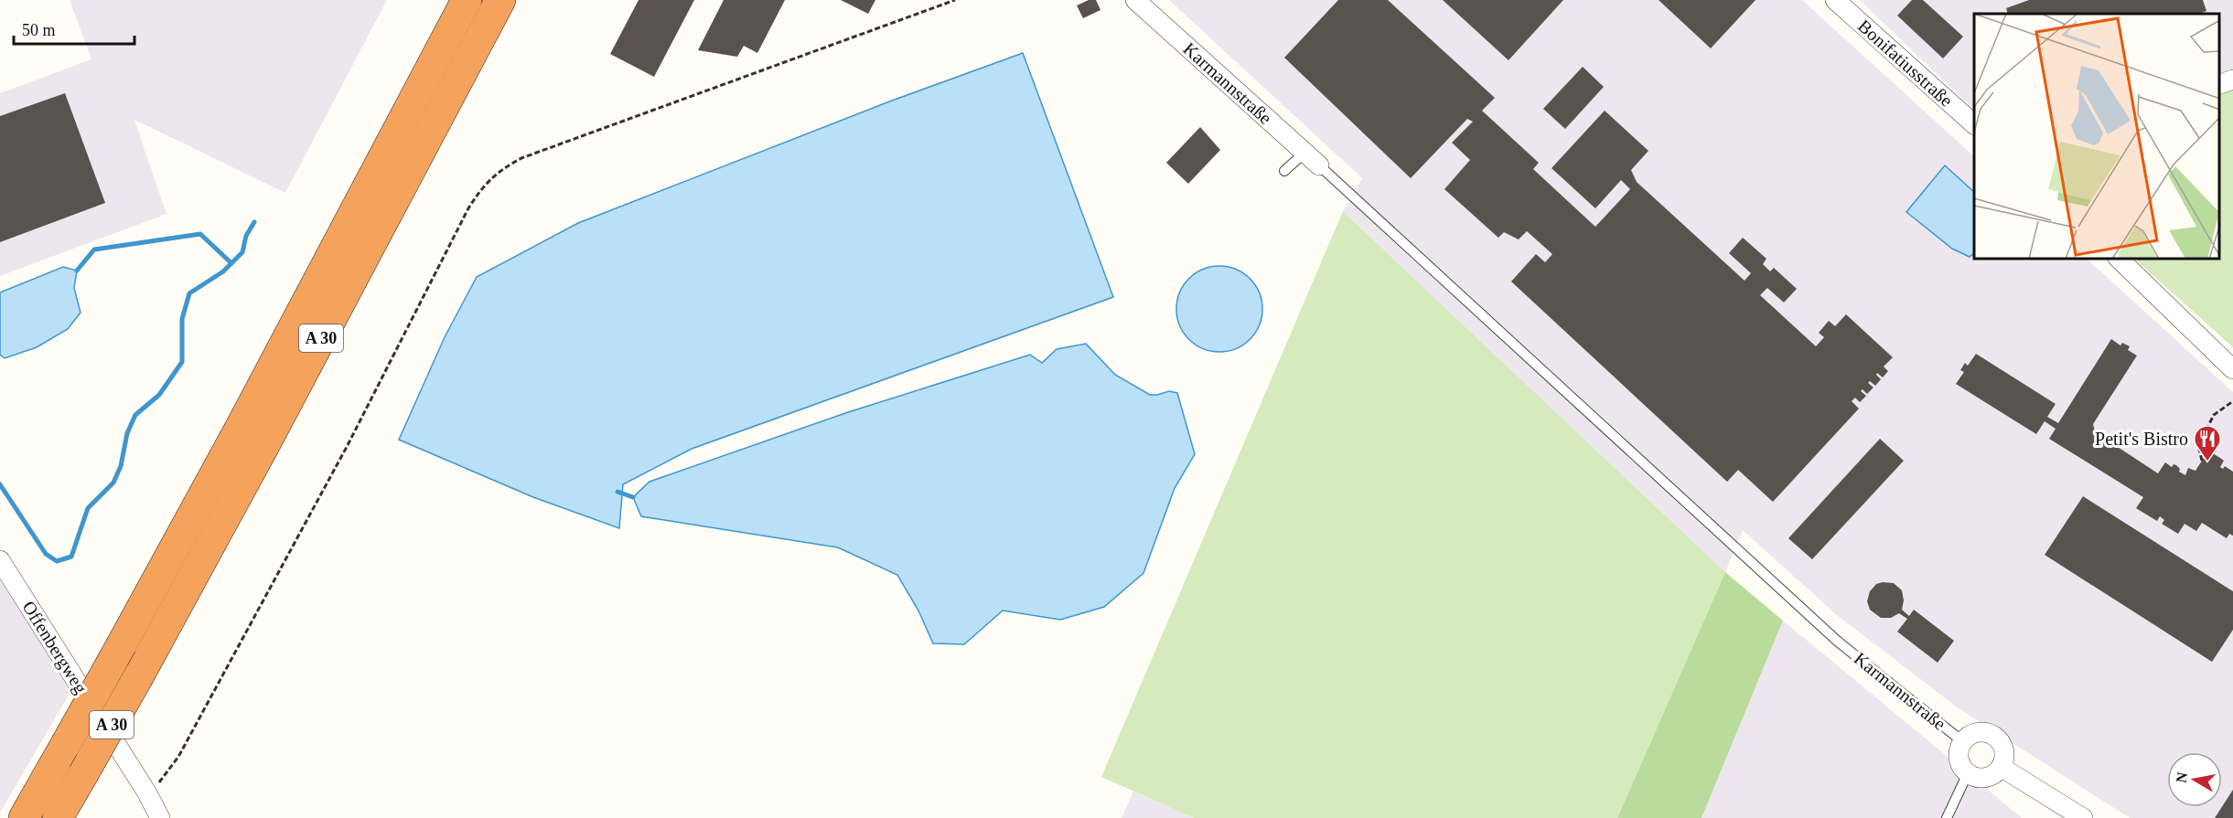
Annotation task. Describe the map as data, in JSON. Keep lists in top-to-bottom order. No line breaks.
{"streets":{"highway":["A 30"],"street":["Bonifatiusstraße","Karmannstraße","Offenbergweg"]},"places":{"restaurant":["Petit's Bistro"]},"scale_bar":"50 m","north":"left"}
